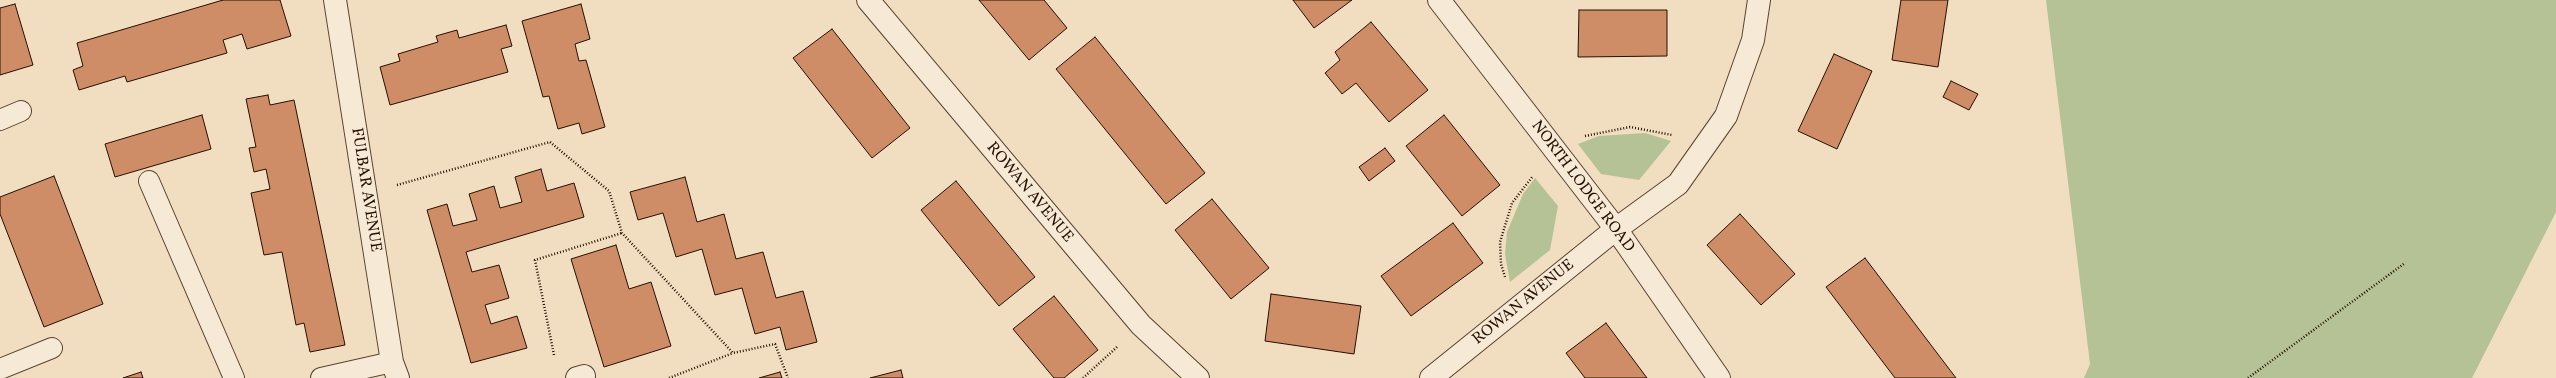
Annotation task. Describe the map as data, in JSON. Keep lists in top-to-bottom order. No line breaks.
{"streets":{"street":["NORTH LODGE ROAD","FULBAR AVENUE","ROWAN AVENUE"]},"crossings":[["NORTH LODGE ROAD","ROWAN AVENUE"]]}
